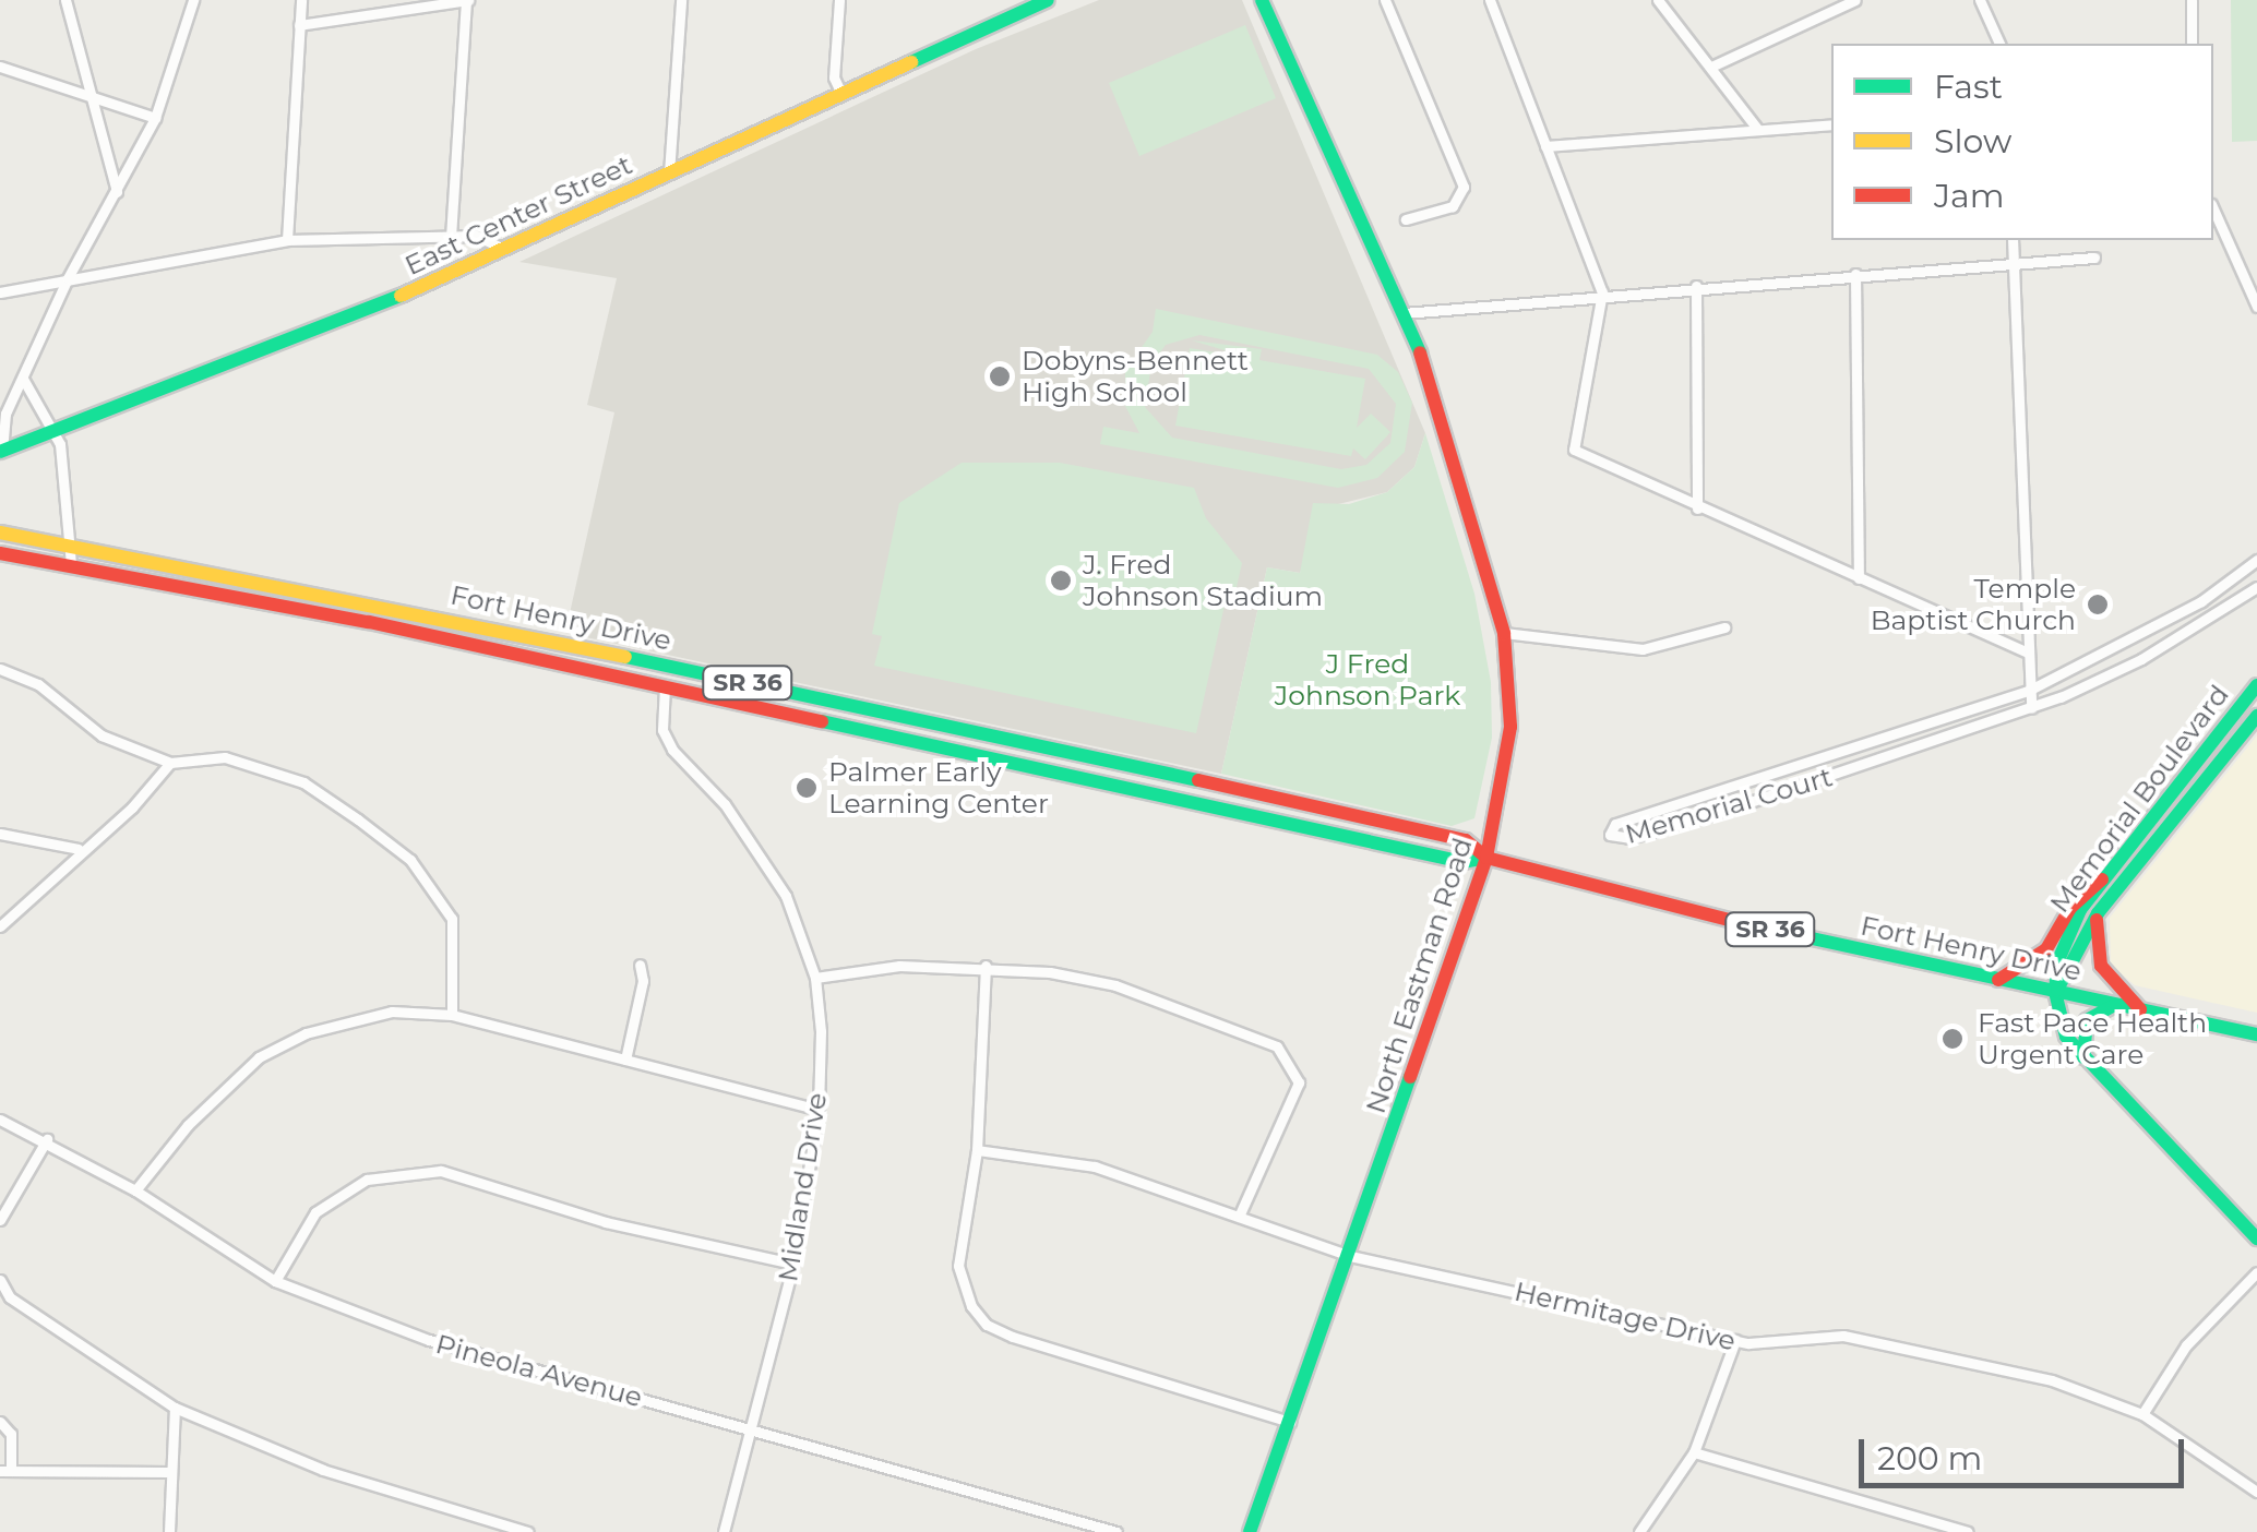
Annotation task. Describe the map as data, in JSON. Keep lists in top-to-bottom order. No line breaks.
{"streets":{"main road":["East Center Street","Fort Henry Drive","SR 36","Memorial Boulevard","North Eastman Road"],"street":["Memorial Court","Midland Drive","Hermitage Drive","Pineola Avenue"]},"crossings":[["Fort Henry Drive","Memorial Boulevard"],["Fort Henry Drive","North Eastman Road"],["Fort Henry Drive","Midland Drive"],["North Eastman Road","Hermitage Drive"],["Midland Drive","Pineola Avenue"]],"parks":["J Fred Johnson Park"],"places":["Dobyns-Bennett High School","J. Fred Johnson Stadium","Temple Baptist Church","Palmer Early Learning Center","Fast Pace Health Urgent Care"],"legend":["Fast","Slow","Jam"],"scale_bar":"200 m"}
